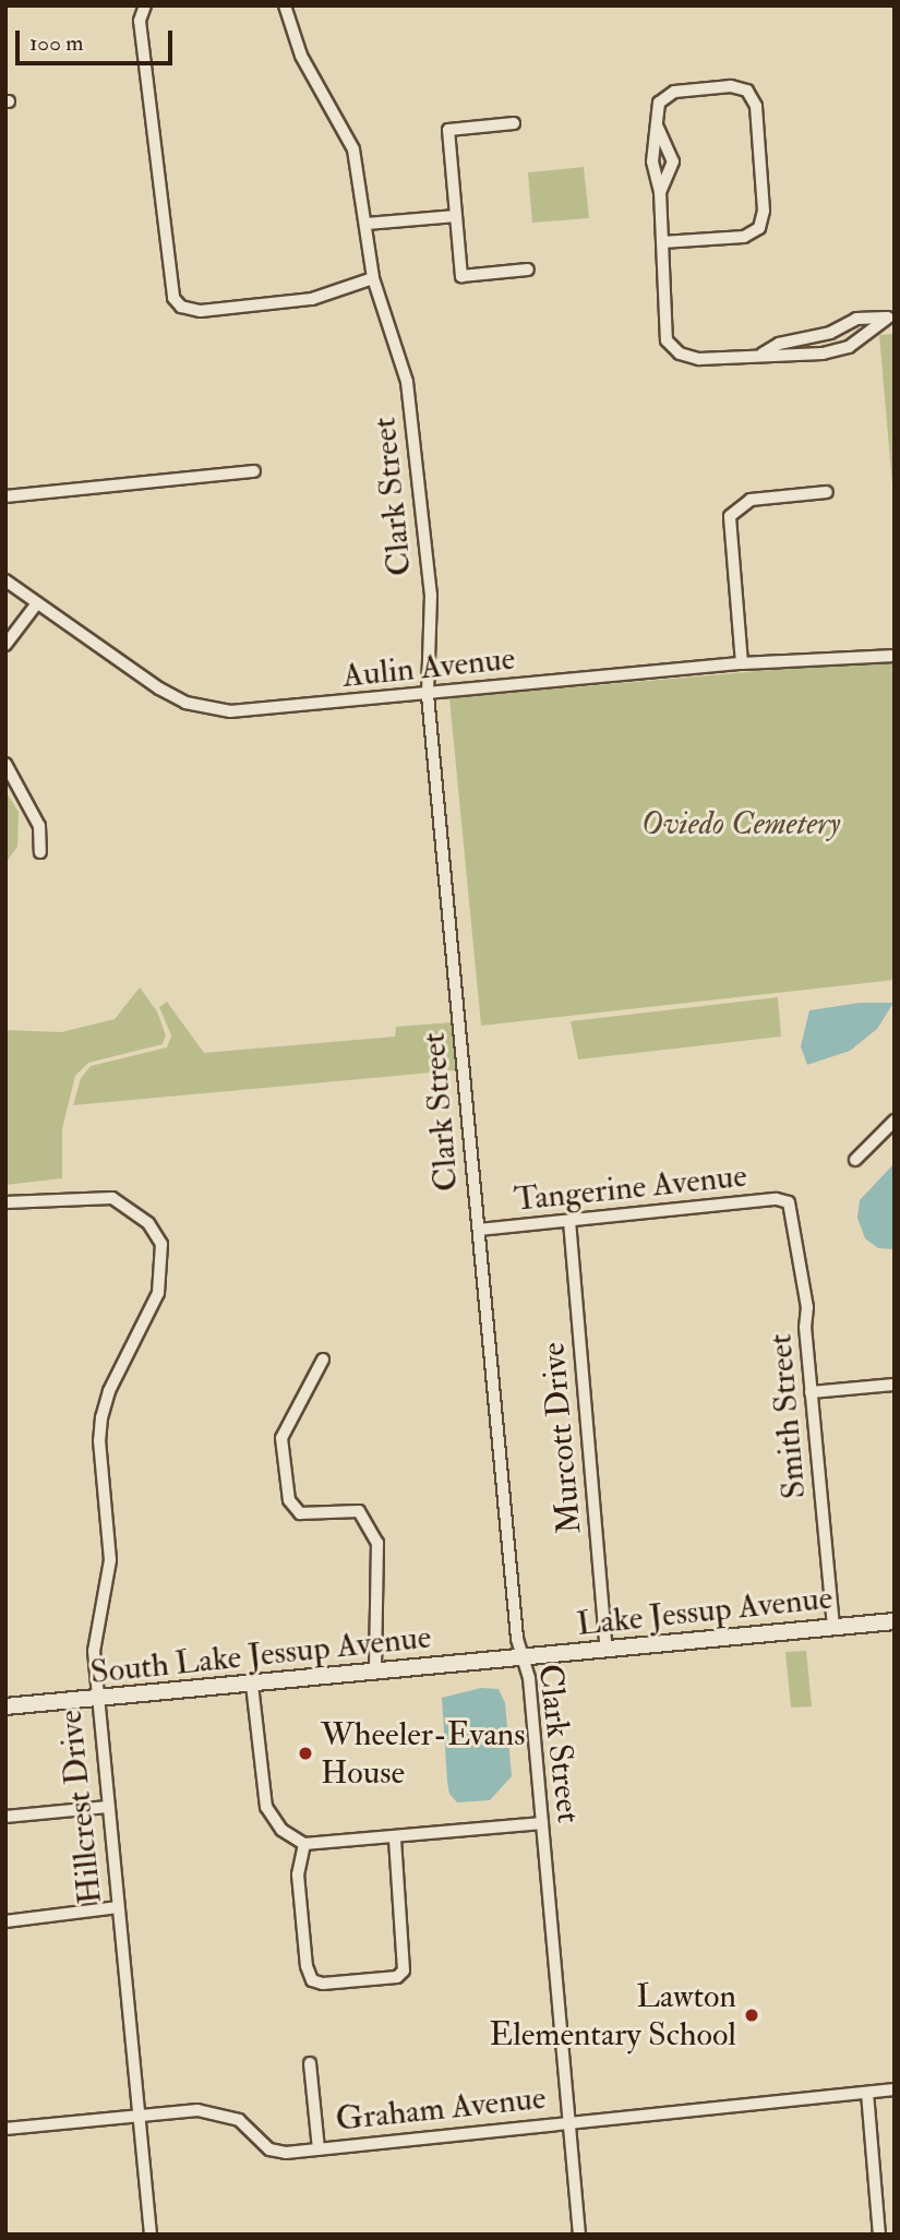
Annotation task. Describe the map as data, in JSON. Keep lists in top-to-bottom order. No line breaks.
{"streets":{"street":["Clark Street","Aulin Avenue","Tangerine Avenue","Smith Street","Murcott Drive","Lake Jessup Avenue","South Lake Jessup Avenue","Hillcrest Drive","Graham Avenue"]},"crossings":[["Clark Street","Aulin Avenue"],["Clark Street","Tangerine Avenue"],["Clark Street","Lake Jessup Avenue"],["Clark Street","South Lake Jessup Avenue"],["Clark Street","Graham Avenue"],["Tangerine Avenue","Smith Street"],["Tangerine Avenue","Murcott Drive"],["Smith Street","Lake Jessup Avenue"],["Murcott Drive","Lake Jessup Avenue"],["Lake Jessup Avenue","South Lake Jessup Avenue"],["South Lake Jessup Avenue","Hillcrest Drive"],["Hillcrest Drive","Graham Avenue"]],"parks":["Oviedo Cemetery"],"places":["Wheeler-Evans House","Lawton Elementary School"],"scale_bar":"100 m"}
